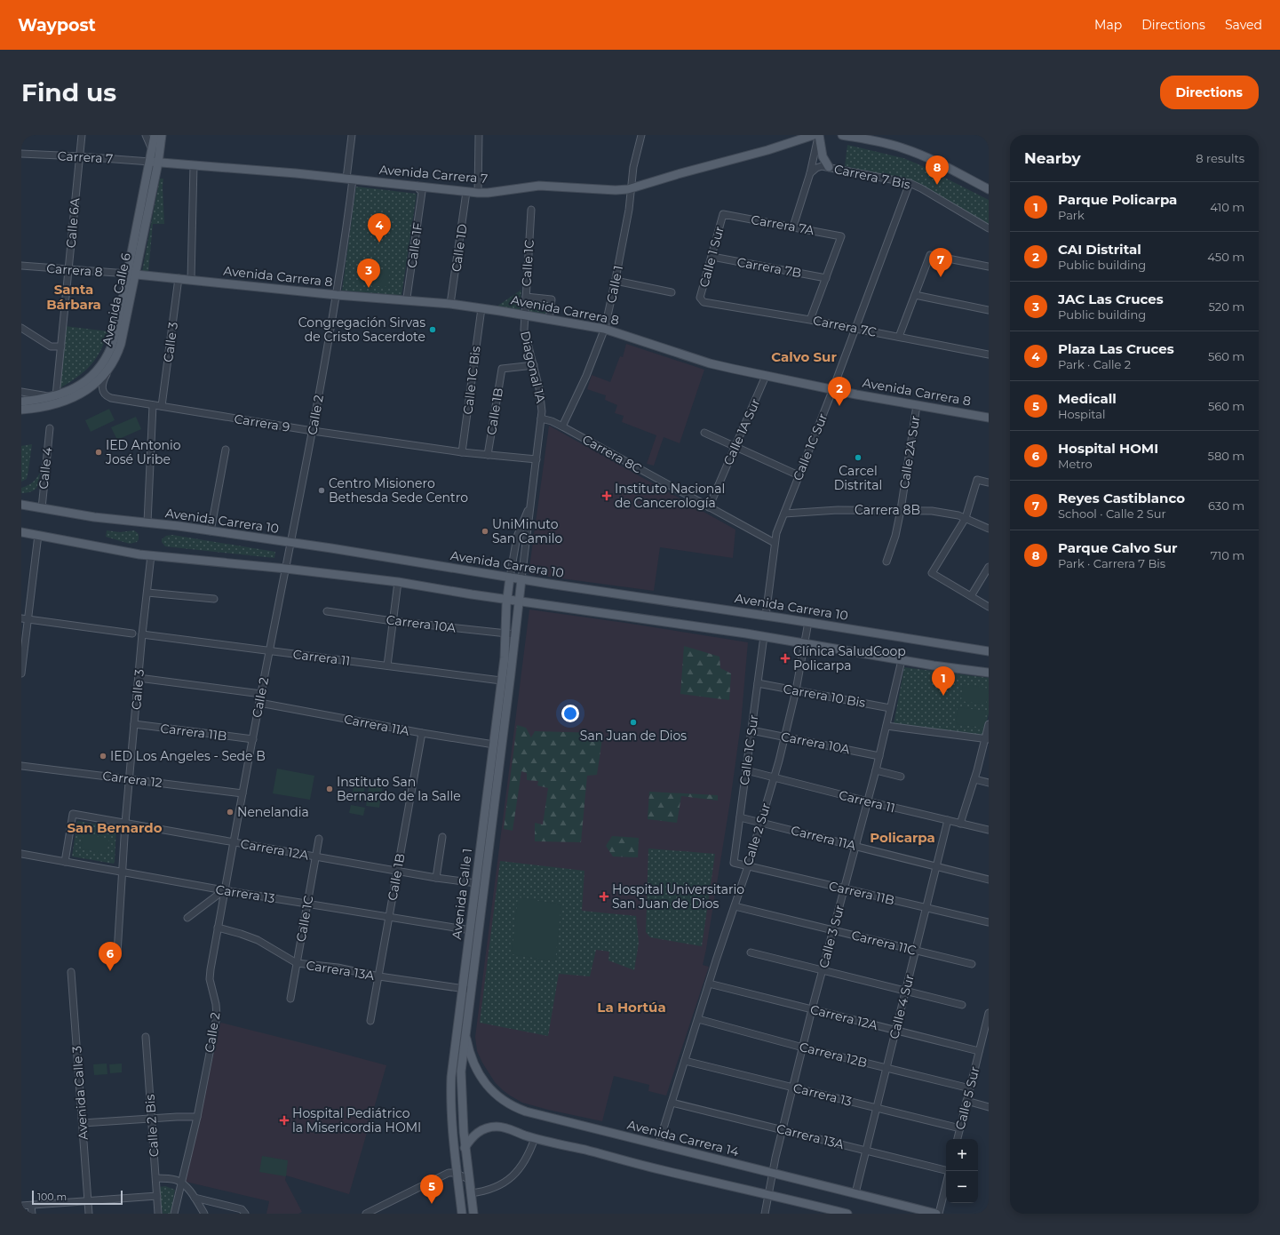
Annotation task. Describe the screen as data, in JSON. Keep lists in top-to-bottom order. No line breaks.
{"streets":{"main road":["Avenida Carrera 7","Avenida Carrera 8","Avenida Calle 6","Avenida Carrera 10","Avenida Calle 1","Avenida Carrera 14"],"street":["Carrera 7","Carrera 7 Bis","Calle 6A","Carrera 7A","Calle 1F","Calle 1D","Calle 1 Sur","Calle 1C","Carrera 7B","Carrera 8","Calle 1","Carrera 7C","Calle 3","Diagonal 1A","Calle 1C Bis","Calle 1B","Calle 2","Carrera 9","Calle 1A Sur","Calle 1C Sur","Calle 2A Sur","Carrera 8C","Calle 4","Carrera 8B","Carrera 10A","Carrera 11","Carrera 10 Bis","Carrera 11A","Carrera 11B","Carrera 12","Calle 2 Sur","Carrera 12A","Carrera 13","Calle 3 Sur","Carrera 11C","Carrera 13A","Calle 4 Sur","Carrera 12B","Avenida Calle 3","Calle 5 Sur","Calle 2 Bis"]},"crossings":[["Carrera 7","Avenida Carrera 7"],["Carrera 7","Calle 6A"],["Carrera 7","Avenida Calle 6"],["Avenida Carrera 7","Calle 1F"],["Avenida Carrera 7","Calle 1D"],["Avenida Carrera 7","Calle 1"],["Avenida Carrera 7","Avenida Calle 6"],["Avenida Carrera 7","Calle 2"],["Carrera 7 Bis","Calle 1C Sur"],["Calle 6A","Carrera 8"],["Calle 6A","Avenida Calle 6"],["Carrera 7A","Calle 1 Sur"],["Carrera 7A","Carrera 7B"],["Calle 1F","Avenida Carrera 8"],["Calle 1D","Avenida Carrera 8"],["Calle 1 Sur","Carrera 7B"],["Calle 1 Sur","Carrera 7C"],["Calle 1C","Avenida Carrera 8"],["Calle 1C","Diagonal 1A"],["Calle 1C","Carrera 12A"],["Calle 1C","Carrera 13"],["Calle 1C","Carrera 13A"],["Carrera 8","Avenida Carrera 8"],["Carrera 8","Avenida Calle 6"],["Avenida Carrera 8","Calle 1"],["Avenida Carrera 8","Avenida Calle 6"],["Avenida Carrera 8","Calle 3"],["Avenida Carrera 8","Diagonal 1A"],["Avenida Carrera 8","Calle 1C Bis"],["Avenida Carrera 8","Calle 2"],["Avenida Carrera 8","Calle 1A Sur"],["Avenida Carrera 8","Calle 1C Sur"],["Avenida Carrera 8","Calle 2A Sur"],["Calle 1","Carrera 8C"],["Avenida Calle 6","Carrera 9"],["Carrera 7C","Calle 1C Sur"],["Calle 3","Carrera 9"],["Calle 3","Carrera 11"],["Calle 3","Carrera 11B"],["Calle 3","Carrera 12"],["Calle 3","Carrera 12A"],["Diagonal 1A","Calle 1B"],["Diagonal 1A","Carrera 8C"],["Calle 1C Bis","Carrera 9"],["Calle 1B","Carrera 9"],["Calle 1B","Carrera 11A"],["Calle 1B","Carrera 12A"],["Calle 1B","Carrera 13"],["Calle 1B","Carrera 13A"],["Calle 2","Carrera 9"],["Calle 2","Avenida Carrera 10"],["Calle 2","Carrera 11"],["Calle 2","Carrera 11A"],["Calle 2","Carrera 11B"],["Calle 2","Carrera 12"],["Calle 2","Carrera 12A"],["Calle 2","Carrera 13"],["Calle 2","Carrera 13A"],["Calle 1A Sur","Carrera 8C"],["Calle 1C Sur","Carrera 8C"],["Calle 1C Sur","Carrera 8B"],["Calle 1C Sur","Avenida Carrera 10"],["Calle 1C Sur","Carrera 10A"],["Calle 1C Sur","Carrera 11"],["Calle 1C Sur","Carrera 10 Bis"],["Calle 1C Sur","Carrera 11A"],["Calle 1C Sur","Carrera 11B"],["Calle 2A Sur","Carrera 8B"],["Calle 4","Avenida Carrera 10"],["Avenida Carrera 10","Calle 2 Sur"],["Avenida Carrera 10","Avenida Calle 1"],["Carrera 10A","Calle 2 Sur"],["Carrera 10A","Avenida Calle 1"],["Carrera 10A","Calle 3 Sur"],["Carrera 11","Calle 2 Sur"],["Carrera 11","Avenida Calle 1"],["Carrera 11","Calle 3 Sur"],["Carrera 11","Calle 4 Sur"],["Carrera 10 Bis","Calle 2 Sur"],["Carrera 10 Bis","Calle 3 Sur"],["Carrera 11A","Calle 2 Sur"],["Carrera 11A","Avenida Calle 1"],["Carrera 11A","Calle 3 Sur"],["Carrera 11A","Calle 4 Sur"],["Carrera 11B","Calle 2 Sur"],["Carrera 11B","Calle 3 Sur"],["Carrera 11B","Calle 4 Sur"],["Calle 2 Sur","Carrera 12A"],["Calle 2 Sur","Carrera 13"],["Calle 2 Sur","Carrera 11C"],["Calle 2 Sur","Carrera 13A"],["Calle 2 Sur","Carrera 12B"],["Calle 2 Sur","Avenida Carrera 14"],["Carrera 12A","Carrera 13"],["Carrera 12A","Avenida Calle 1"],["Carrera 12A","Calle 3 Sur"],["Carrera 12A","Calle 4 Sur"],["Carrera 12A","Calle 5 Sur"],["Carrera 13","Avenida Calle 1"],["Carrera 13","Calle 3 Sur"],["Carrera 13","Calle 4 Sur"],["Carrera 13","Calle 5 Sur"],["Avenida Calle 1","Carrera 13A"],["Avenida Calle 1","Avenida Carrera 14"],["Calle 3 Sur","Carrera 11C"],["Calle 3 Sur","Carrera 13A"],["Calle 3 Sur","Carrera 12B"],["Calle 3 Sur","Avenida Carrera 14"],["Carrera 11C","Calle 4 Sur"],["Carrera 13A","Calle 4 Sur"],["Calle 4 Sur","Carrera 12B"],["Calle 4 Sur","Avenida Carrera 14"],["Carrera 12B","Calle 5 Sur"]],"districts":["Santa Bárbara","Calvo Sur","San Bernardo","Policarpa","La Hortúa"],"places":{"other":["Congregación Sirvas de Cristo Sacerdote","IED Antonio José Uribe","Carcel Distrital","Centro Misionero Bethesda Sede Centro","UniMinuto San Camilo","San Juan de Dios","IED Los Angeles - Sede B","Instituto San Bernardo de la Salle","Nenelandia"],"health":["Instituto Nacional de Cancerología","Clínica SaludCoop Policarpa","Hospital Universitario San Juan de Dios","Hospital Pediátrico la Misericordia HOMI"]},"scale_bar":"100 m","page":{"header":"Waypost","nav":["Map","Directions","Saved"],"buttons":"Directions","title":"Find us","heading":["Nearby","8 results"],"pins":["8","4","7","3","2","1","6","5"],"list":[{"mark":"1","name":"Parque Policarpa","note":"Park","value":"410 m"},{"mark":"2","name":"CAI Distrital","note":"Public building","value":"450 m"},{"mark":"3","name":"JAC Las Cruces","note":"Public building","value":"520 m"},{"mark":"4","name":"Plaza Las Cruces","note":"Park · Calle 2","value":"560 m"},{"mark":"5","name":"Medicall","note":"Hospital","value":"560 m"},{"mark":"6","name":"Hospital HOMI","note":"Metro","value":"580 m"},{"mark":"7","name":"Reyes Castiblanco","note":"School · Calle 2 Sur","value":"630 m"},{"mark":"8","name":"Parque Calvo Sur","note":"Park · Carrera 7 Bis","value":"710 m"}],"map_buttons":["+","−"],"scale":"100 m"}}
